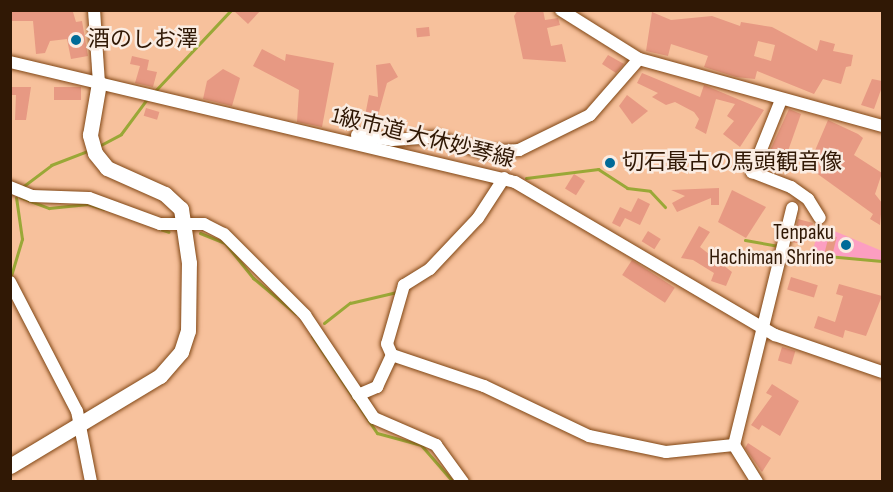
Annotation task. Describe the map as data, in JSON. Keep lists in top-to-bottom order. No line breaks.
{"streets":{"street":["1級市道 大休妙琴線"]},"places":["酒のしお澤","切石最古の馬頭観音像","Tenpaku Hachiman Shrine"]}
